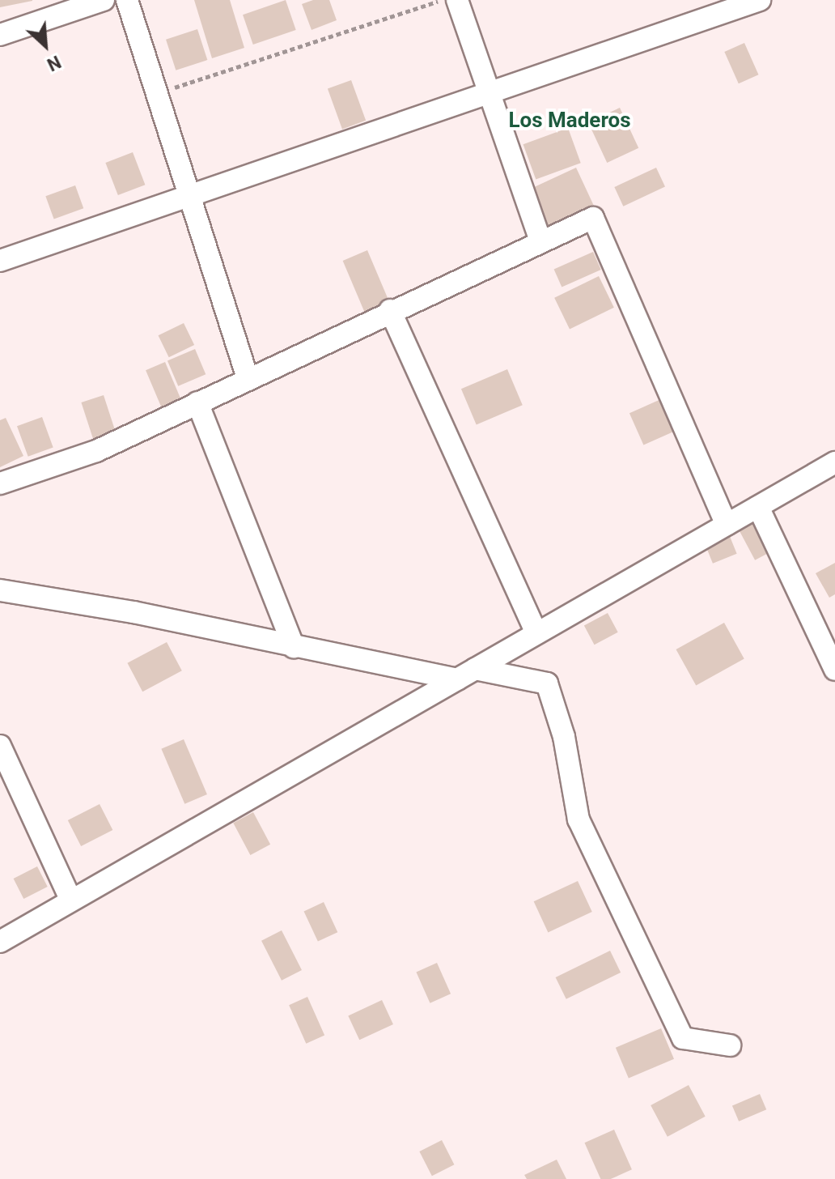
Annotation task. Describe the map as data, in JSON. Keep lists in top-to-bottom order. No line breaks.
{"districts":["Los Maderos"],"north":"bottom right"}
